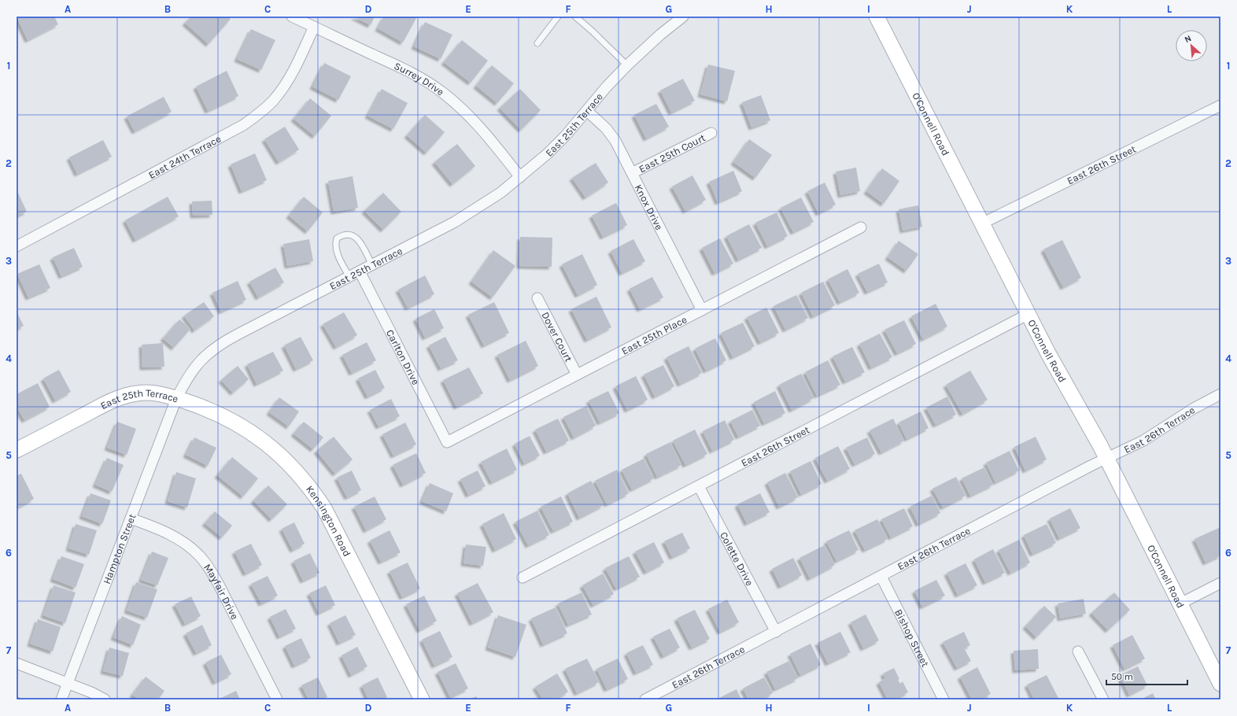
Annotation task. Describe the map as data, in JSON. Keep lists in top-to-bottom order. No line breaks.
{"streets":{"street":["Surrey Drive","O'Connell Road","East 25th Terrace","East 25th Court","East 24th Terrace","East 26th Street","Knox Drive","East 25th Place","Dover Court","Carlton Drive","East 26th Terrace","Kensington Road","Hampton Street","Colette Drive","Mayfair Drive","Bishop Street"]},"crossings":[["Surrey Drive","East 25th Terrace"],["Surrey Drive","East 24th Terrace"],["O'Connell Road","East 26th Street"],["O'Connell Road","East 26th Terrace"],["East 25th Terrace","Knox Drive"],["East 25th Terrace","Carlton Drive"],["East 25th Terrace","Kensington Road"],["East 25th Terrace","Hampton Street"],["East 25th Court","Knox Drive"],["East 26th Street","Colette Drive"],["Knox Drive","East 25th Place"],["East 25th Place","Dover Court"],["East 25th Place","Carlton Drive"],["East 26th Terrace","Colette Drive"],["East 26th Terrace","Bishop Street"],["Kensington Road","Hampton Street"],["Hampton Street","Mayfair Drive"]],"scale_bar":"50 m","north":"top left","grid":{"columns":["A","B","C","D","E","F","G","H","I","J","K","L"],"rows":["1","2","3","4","5","6","7"]}}
